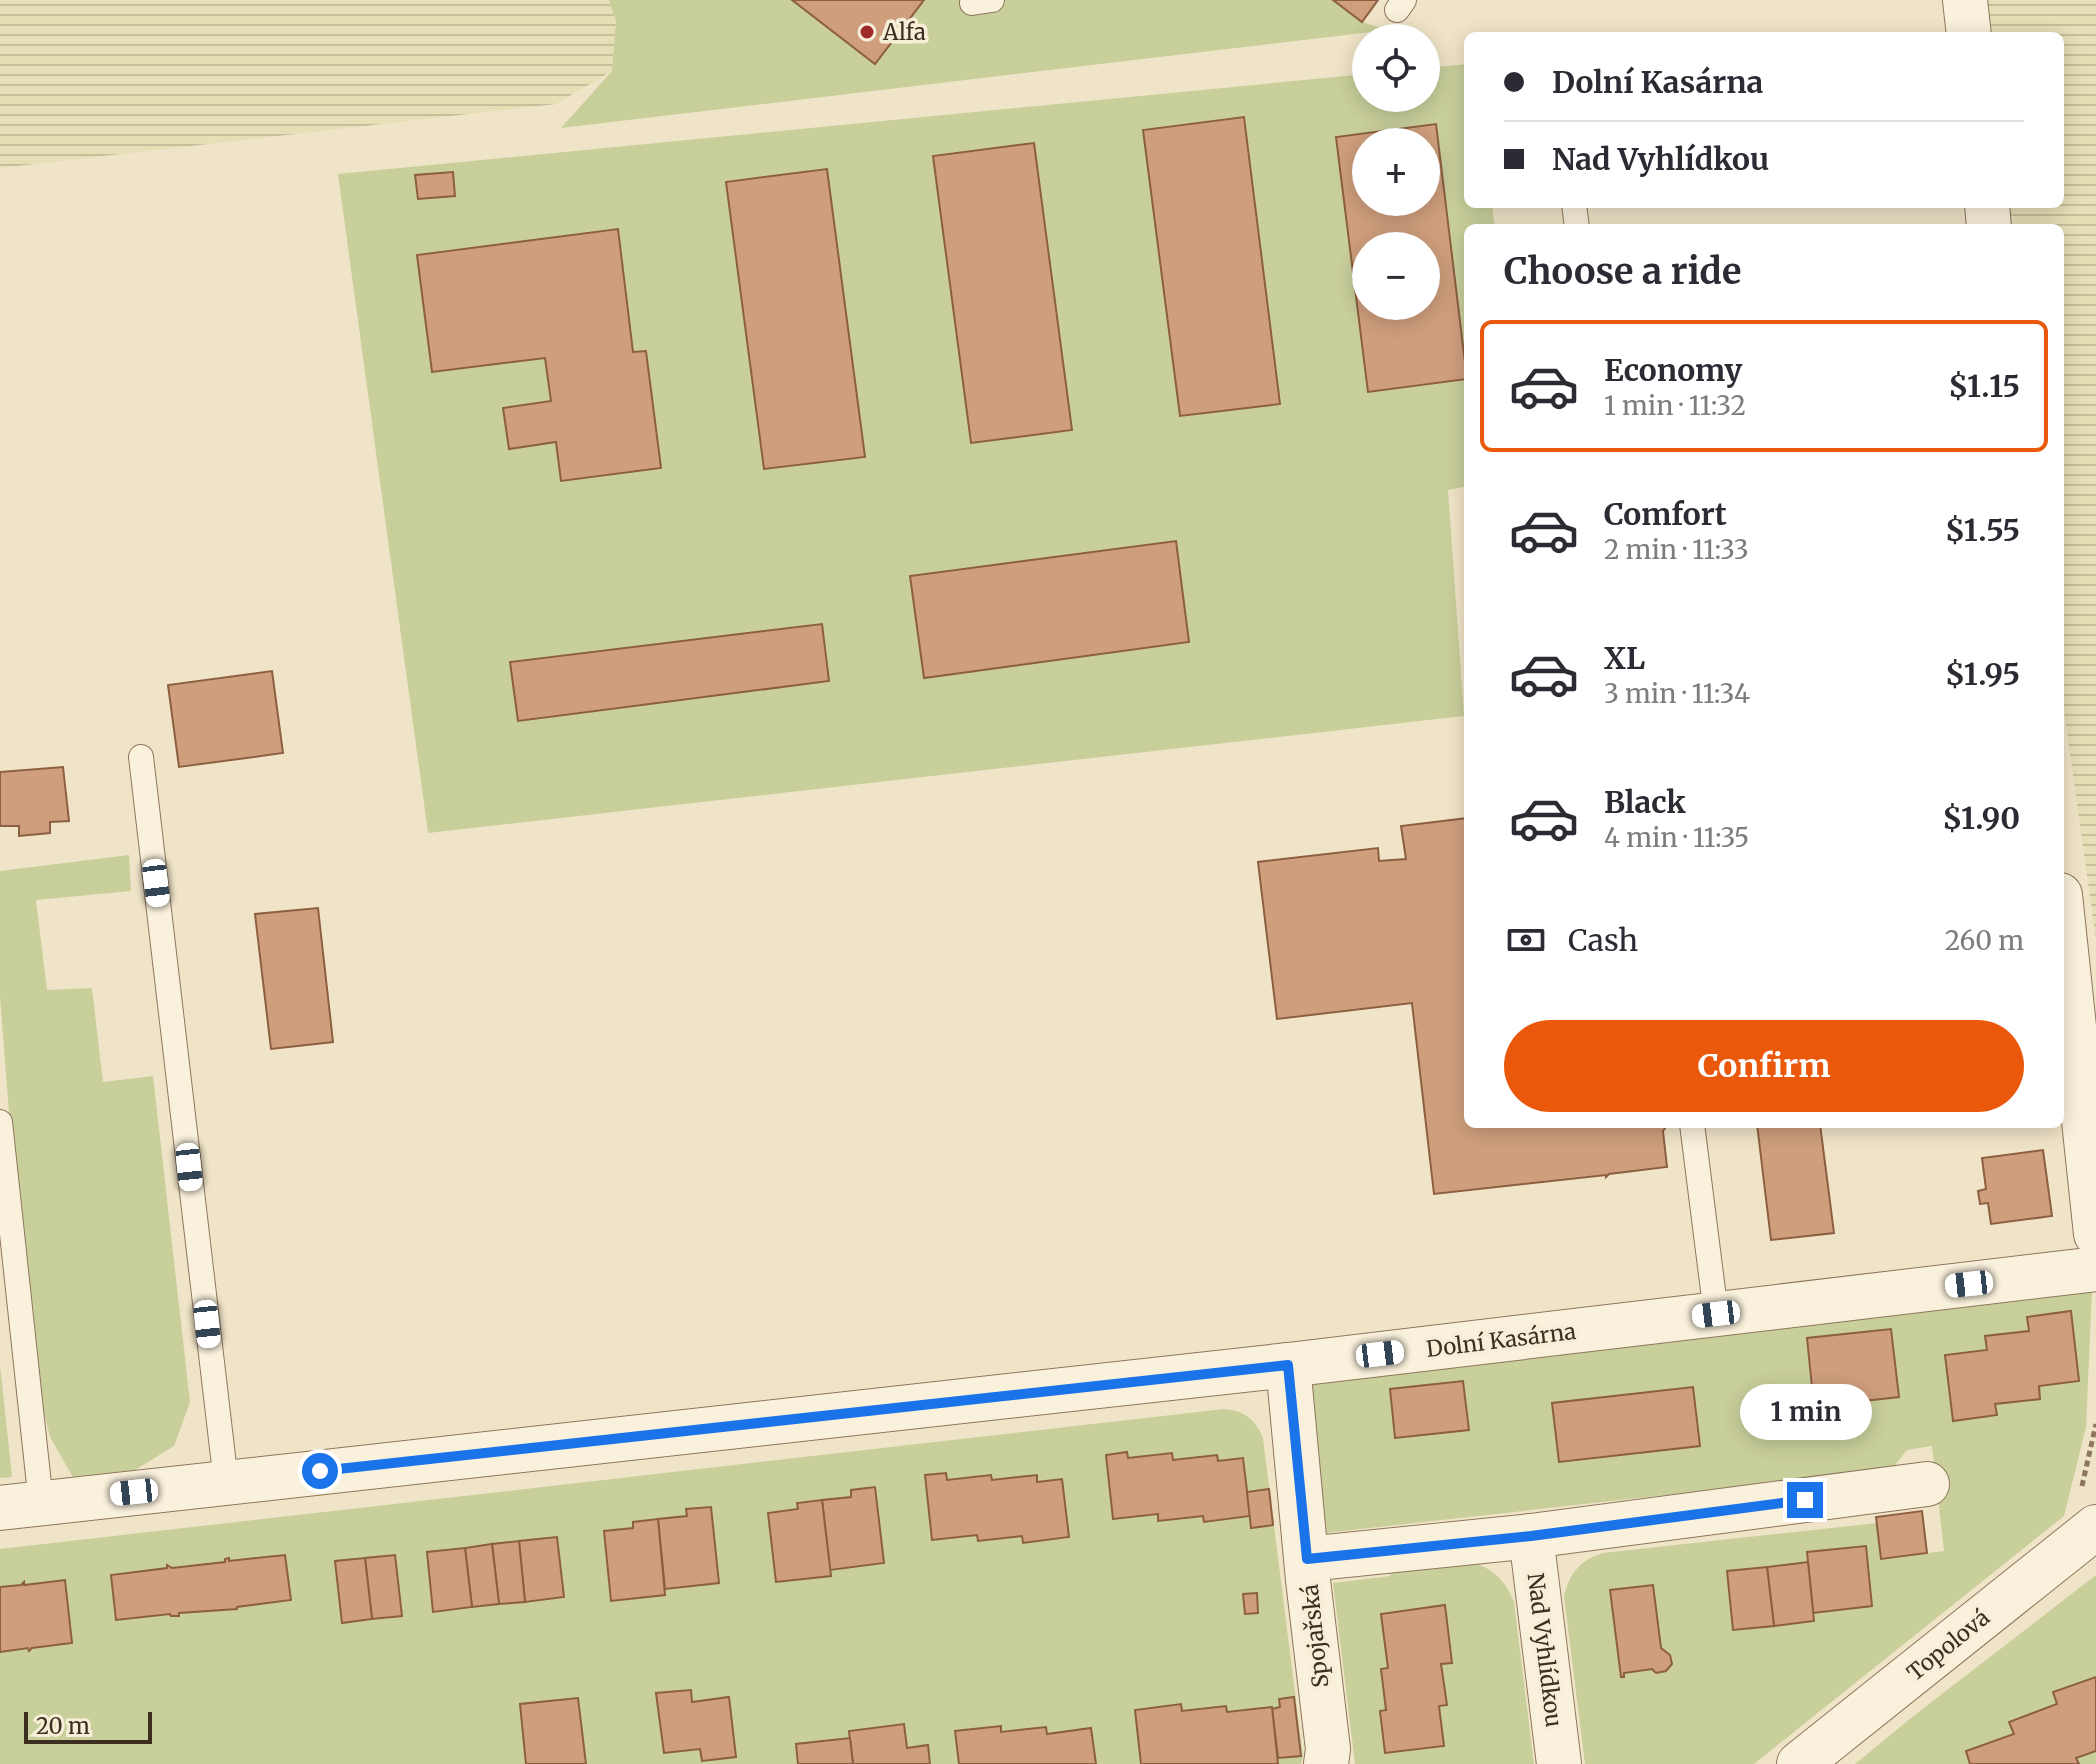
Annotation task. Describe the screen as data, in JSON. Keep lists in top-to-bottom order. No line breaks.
{"streets":{"street":["Dolní Kasárna","Spojařská","Topolová","Nad Vyhlídkou"]},"crossings":[["Dolní Kasárna","Spojařská"]],"places":["Alfa"],"scale_bar":"20 m","page":{"map_buttons":["+","−"],"banner":["Dolní Kasárna","Nad Vyhlídkou"],"heading":"Choose a ride","list":[{"name":"Economy","note":"1 min · 11:32","value":"$1.15"},{"name":"Comfort","note":"2 min · 11:33","value":"$1.55"},{"name":"XL","note":"3 min · 11:34","value":"$1.95"},{"name":"Black","note":"4 min · 11:35","value":"$1.90"}],"pay":["Cash","260 m"],"buttons":"Confirm","bubble":"1 min","scale":"20 m"}}
